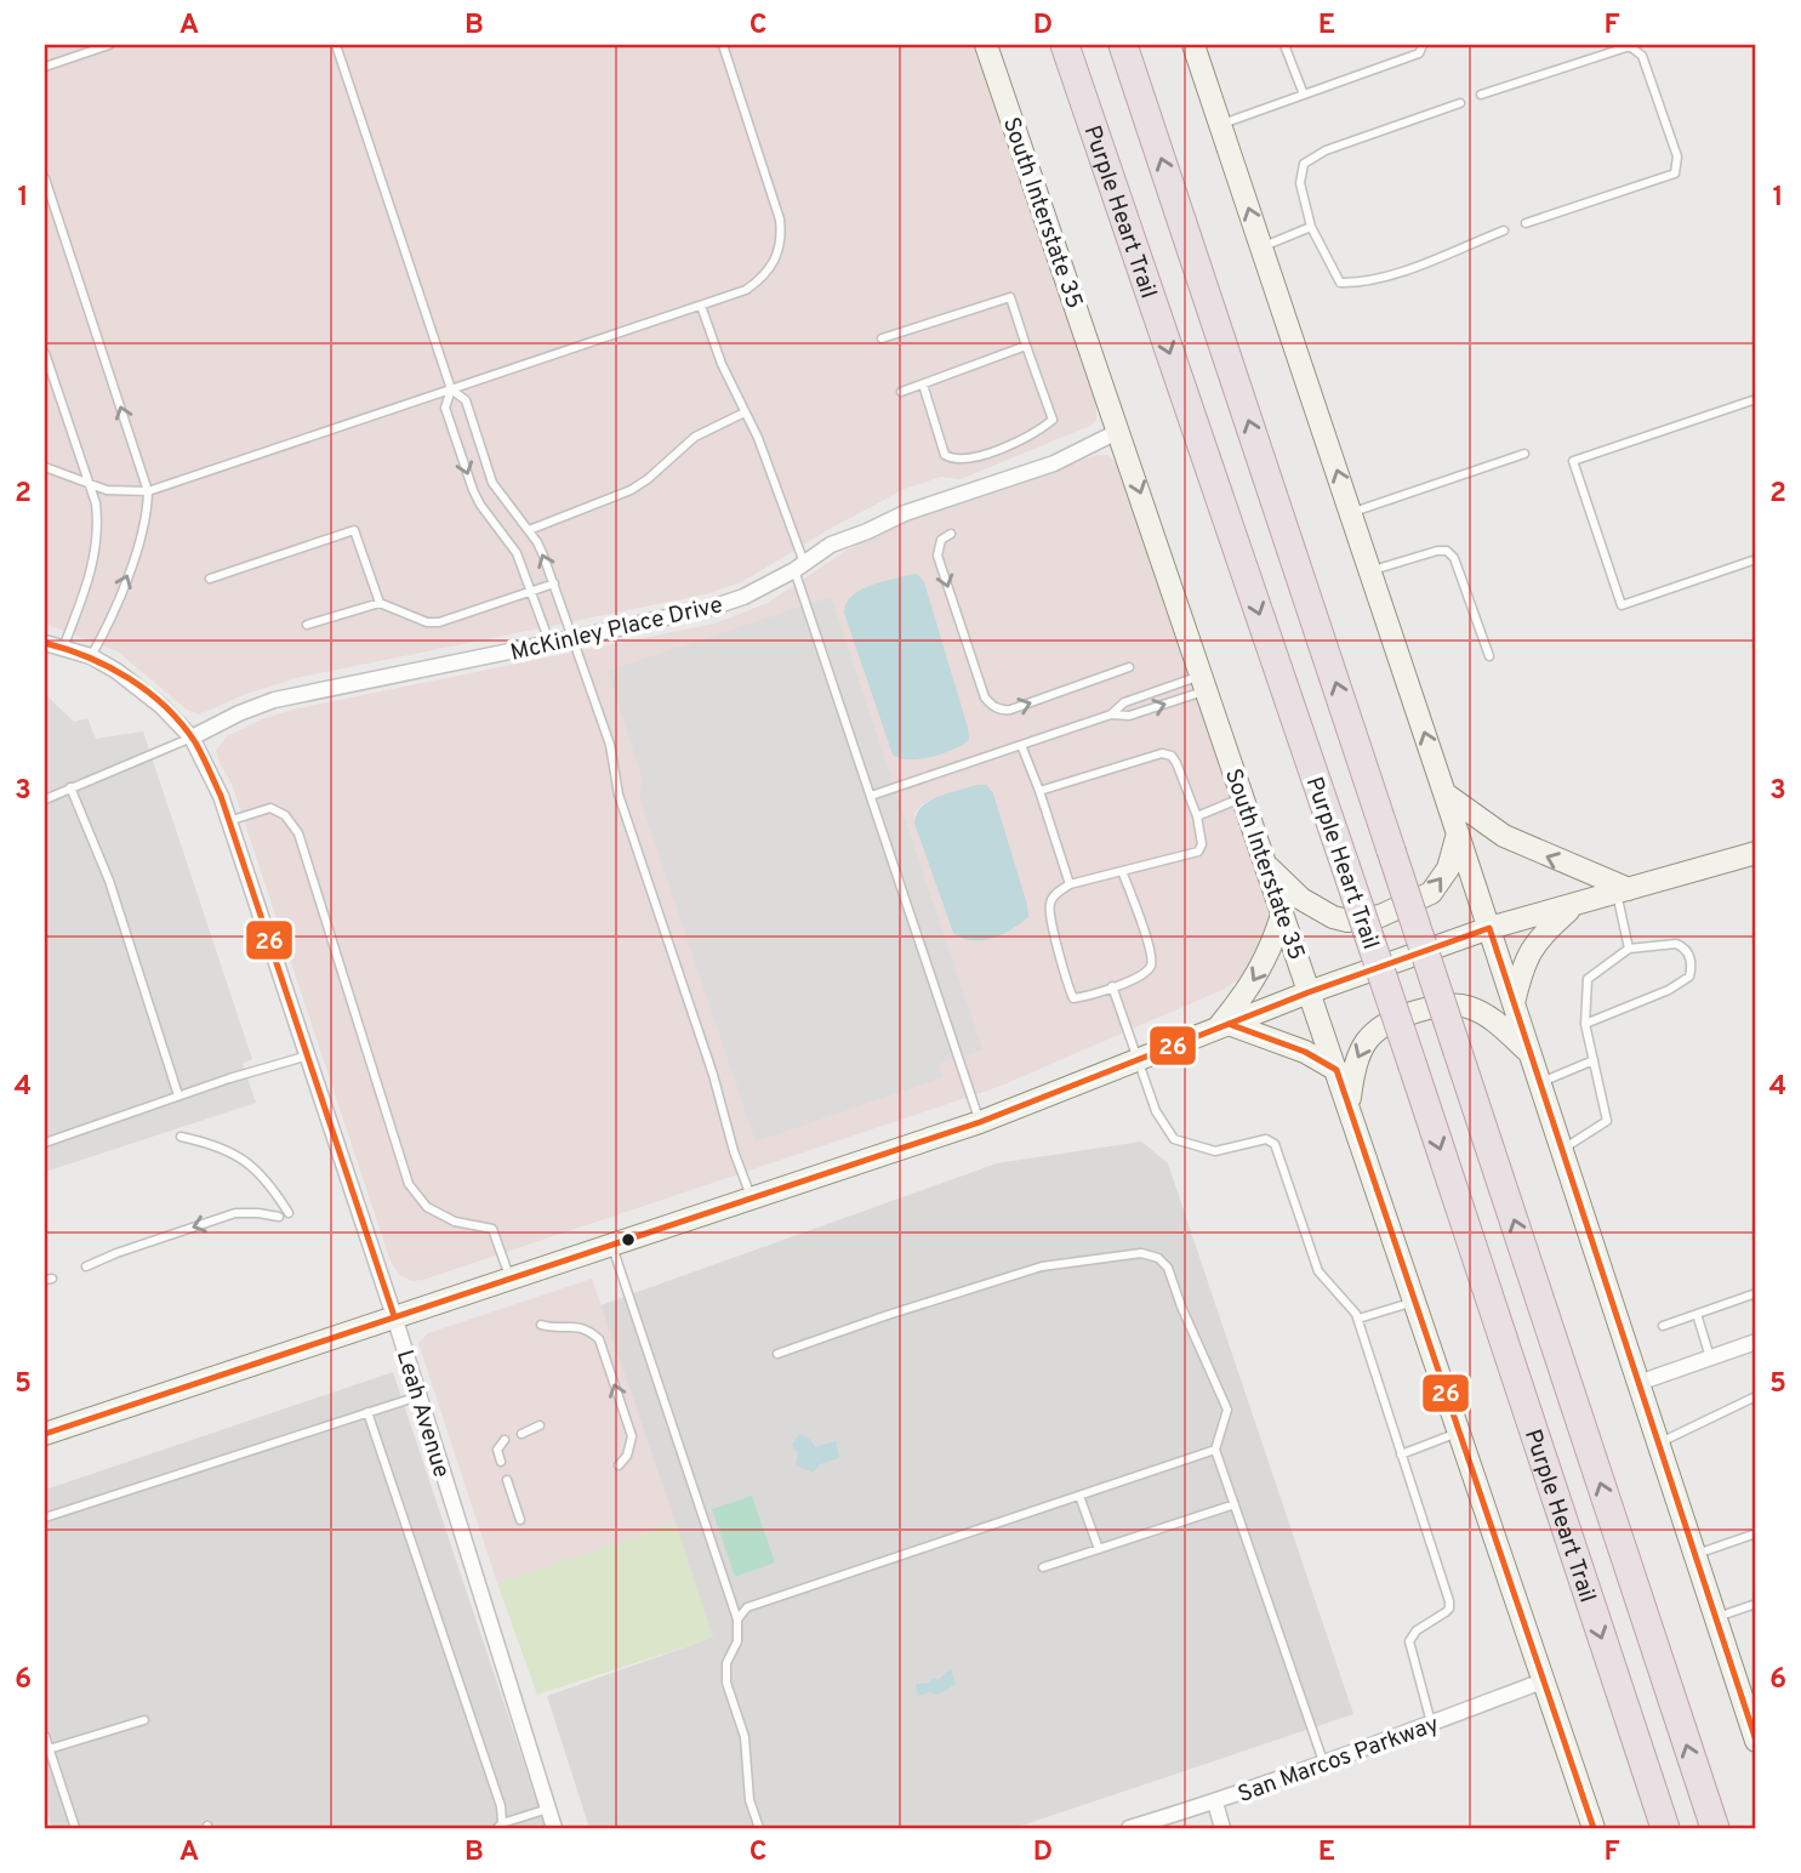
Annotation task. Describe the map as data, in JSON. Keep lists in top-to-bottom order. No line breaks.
{"streets":{"highway":["Purple Heart Trail"],"main road":["South Interstate 35"],"street":["McKinley Place Drive","Leah Avenue","San Marcos Parkway"]},"crossings":[["South Interstate 35","McKinley Place Drive"],["South Interstate 35","San Marcos Parkway"],["McKinley Place Drive","Leah Avenue"]],"lines":["transit line 26"],"grid":{"columns":["A","B","C","D","E","F"],"rows":["1","2","3","4","5","6"]}}
